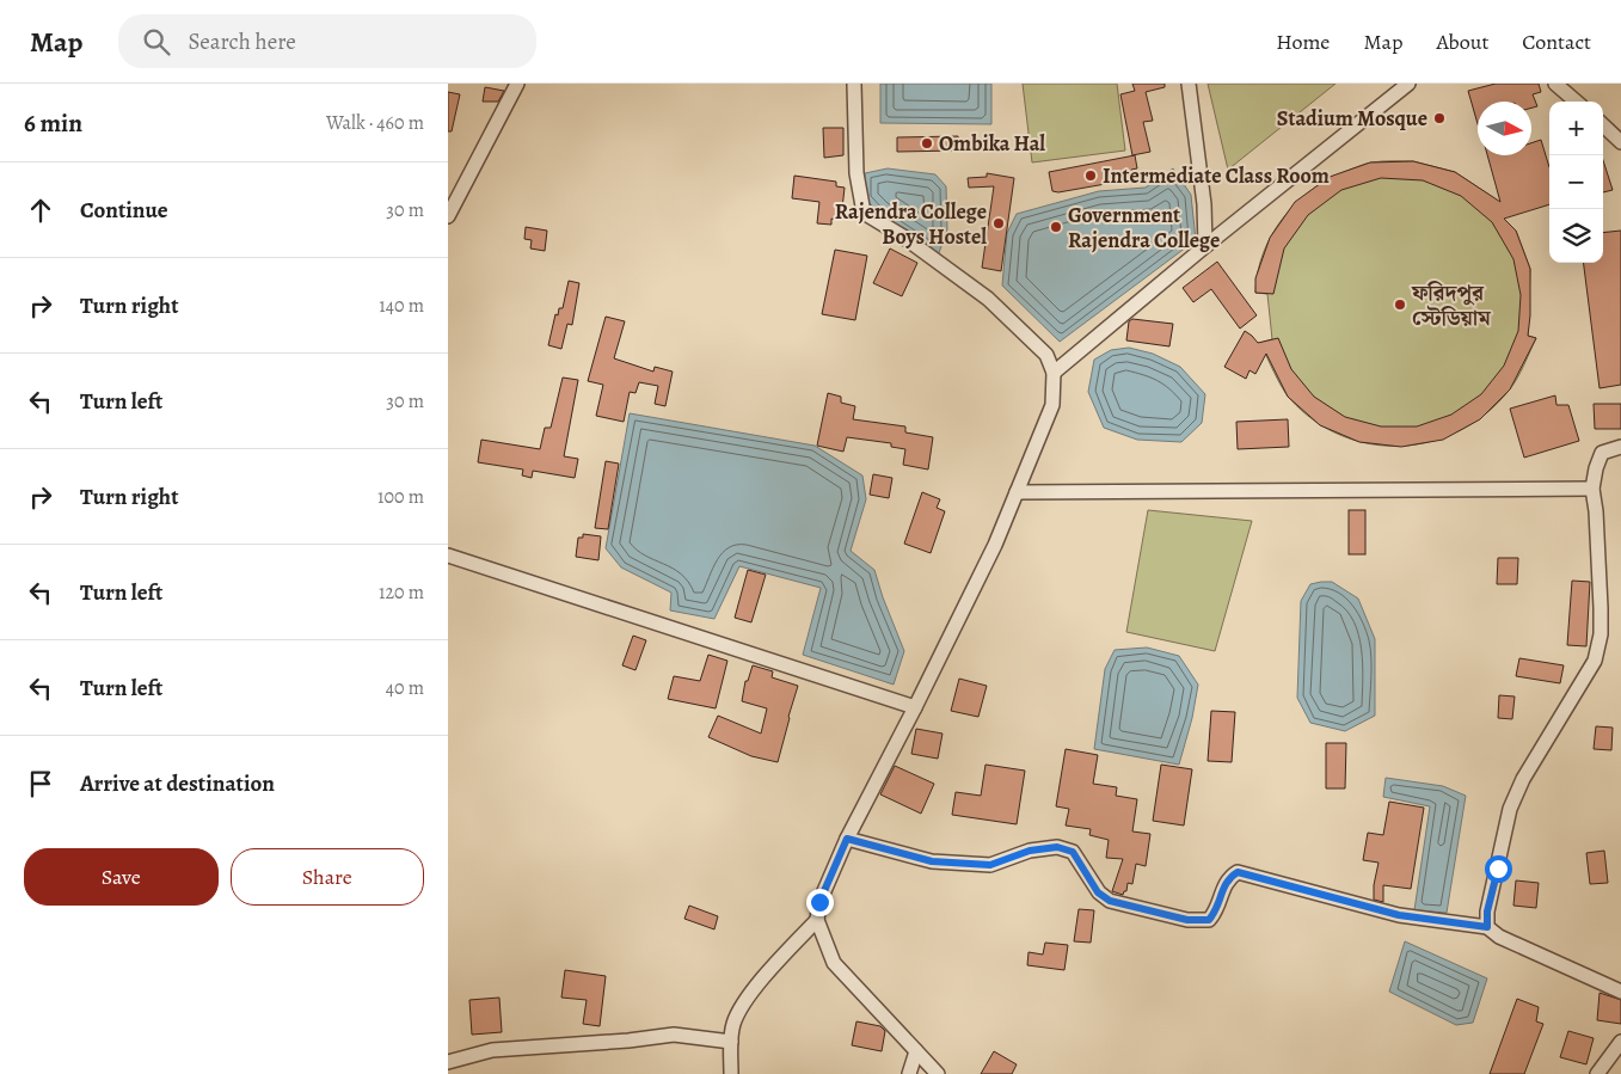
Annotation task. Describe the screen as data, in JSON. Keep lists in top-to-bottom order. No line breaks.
{"places":["Stadium Mosque","Ombika Hal","Intermediate Class Room","Rajendra College Boys Hostel","Government Rajendra College","ফরিদপুর স্টেডিয়াম"],"north":"right","page":{"header":"Map","search":"Search here","nav":["Home","Map","About","Contact"],"heading":["6 min","Walk · 460 m"],"map_buttons":["+","−"],"list":[["Continue","30 m"],["Turn right","140 m"],["Turn left","30 m"],["Turn right","100 m"],["Turn left","120 m"],["Turn left","40 m"],"Arrive at destination"],"buttons":["Save","Share"]}}
